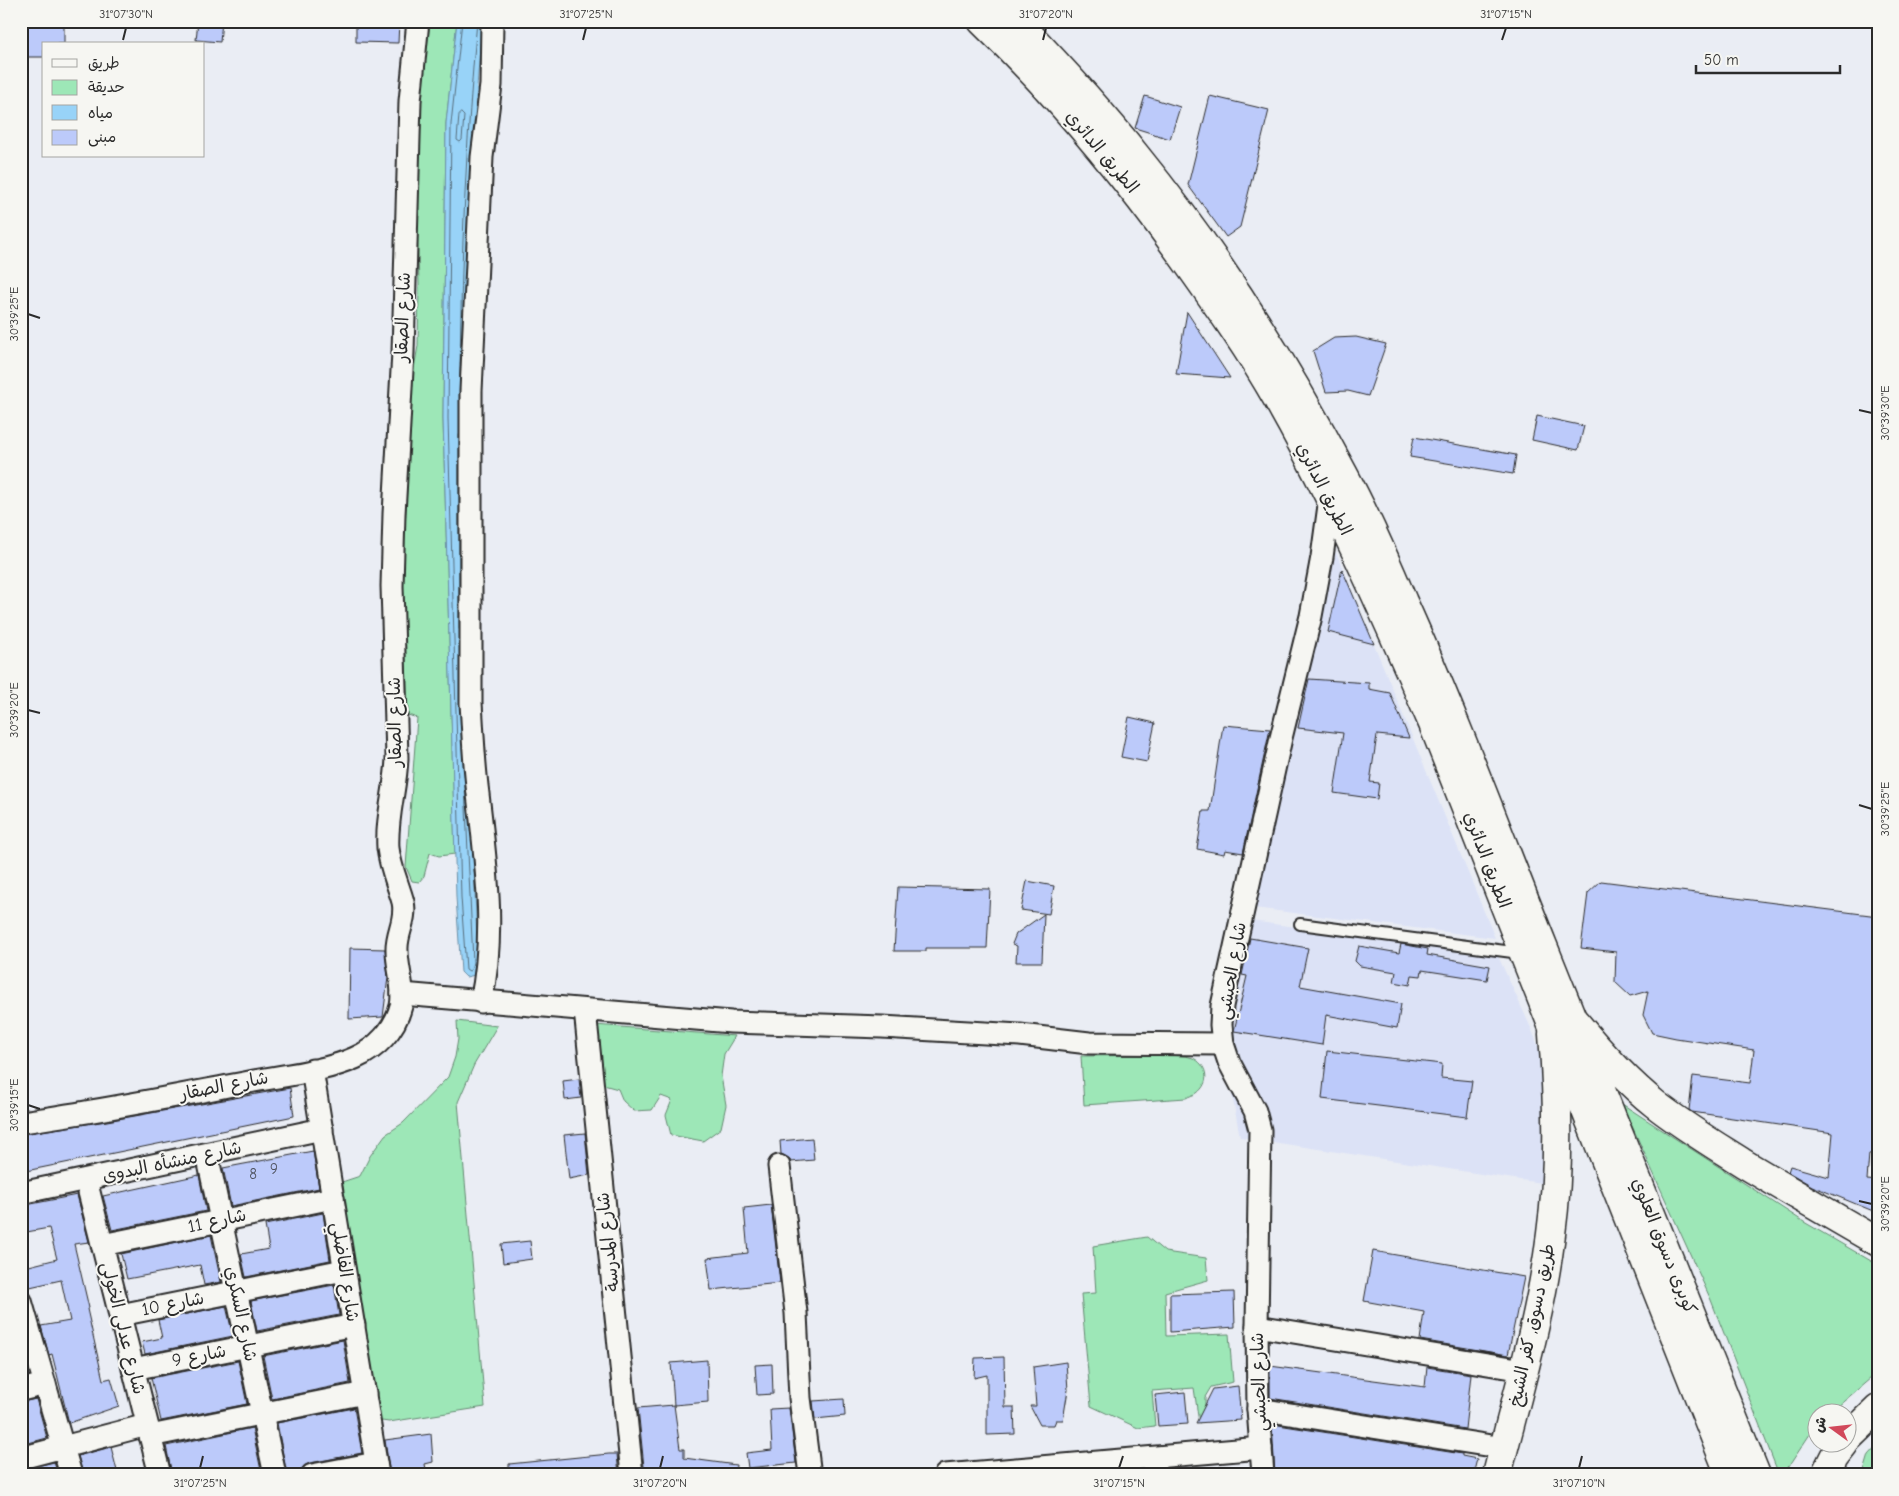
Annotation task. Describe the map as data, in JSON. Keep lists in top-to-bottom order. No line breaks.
{"streets":{"main road":["الطريق الدائري","كوبرى دسوق العلوي","طريق دسوق, كفر الشيخ"],"street":["شارع الصقار","شارع الحبشي","شارع منشأه البدوى","شارع 11","شارع المدرسة","شارع الفاضلي","شارع 10","شارع السكري","شارع عدلى الخولى","شارع 9"]},"crossings":[["الطريق الدائري","شارع الحبشي"],["الطريق الدائري","كوبرى دسوق العلوي"],["الطريق الدائري","طريق دسوق, كفر الشيخ"],["شارع الصقار","شارع الفاضلي"],["شارع منشأه البدوى","شارع الفاضلي"],["شارع منشأه البدوى","شارع السكري"],["شارع منشأه البدوى","شارع عدلى الخولى"],["شارع 11","شارع الفاضلي"],["شارع 11","شارع السكري"],["شارع 11","شارع عدلى الخولى"],["كوبرى دسوق العلوي","طريق دسوق, كفر الشيخ"],["شارع الفاضلي","شارع 10"],["شارع الفاضلي","شارع 9"],["شارع 10","شارع السكري"],["شارع 10","شارع عدلى الخولى"],["شارع السكري","شارع 9"],["شارع عدلى الخولى","شارع 9"]],"house_numbers":["9","8"],"legend":["طريق","حديقة","مياه","مبنى"],"scale_bar":"50 m","north":"left","coordinates":["31°07'30\"N","31°07'25\"N","31°07'20\"N","31°07'15\"N","30°39'25\"E","30°39'30\"E","30°39'20\"E","30°39'15\"E","31°07'10\"N"]}
